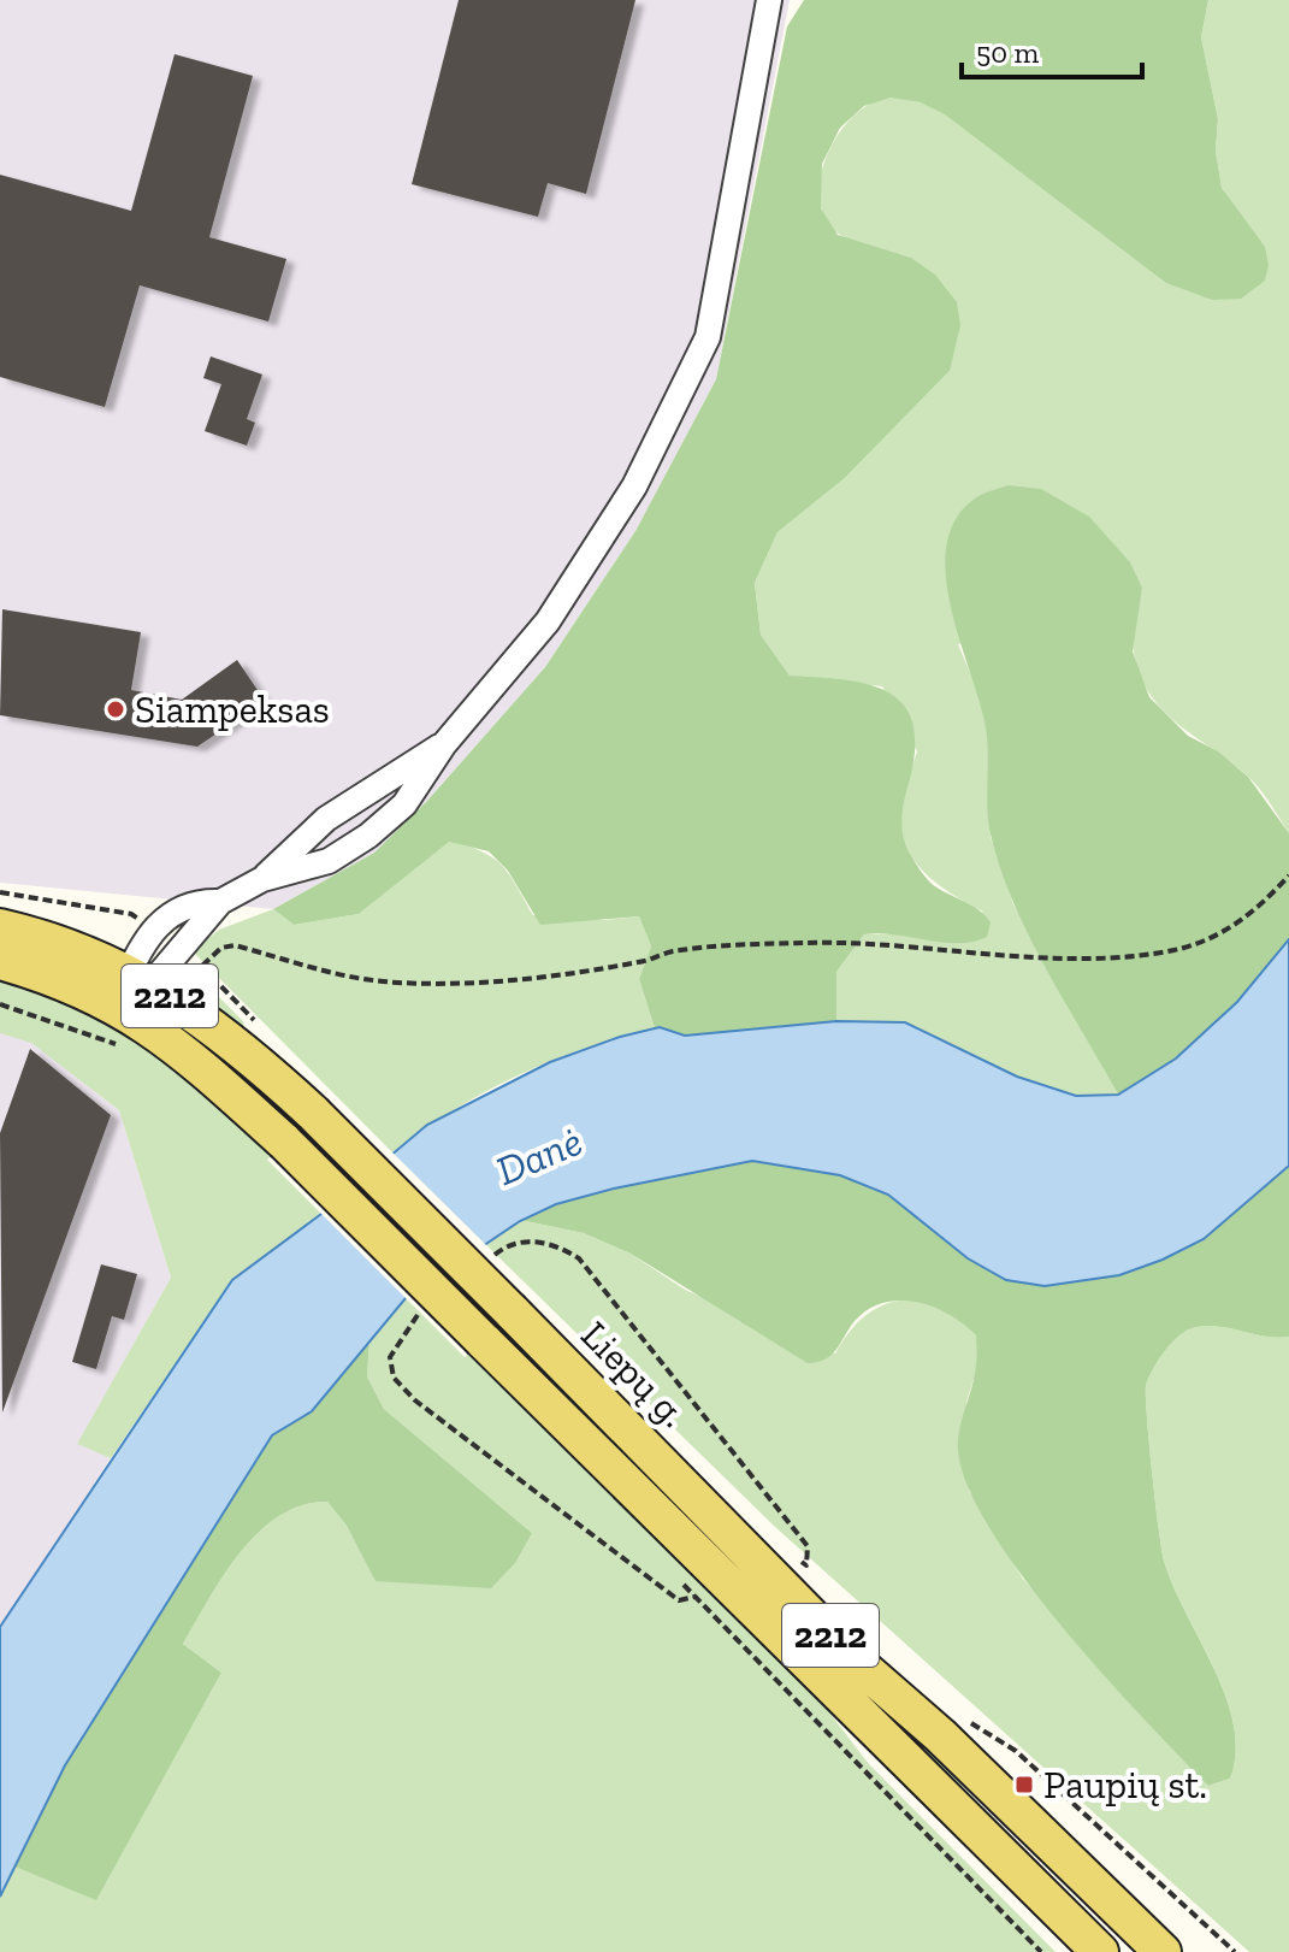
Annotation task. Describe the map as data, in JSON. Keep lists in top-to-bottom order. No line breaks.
{"streets":{"main road":["2212","Liepų g."]},"water":["Danė"],"places":{"other":["Siampeksas"],"transit":["Paupių st."]},"scale_bar":"50 m"}
